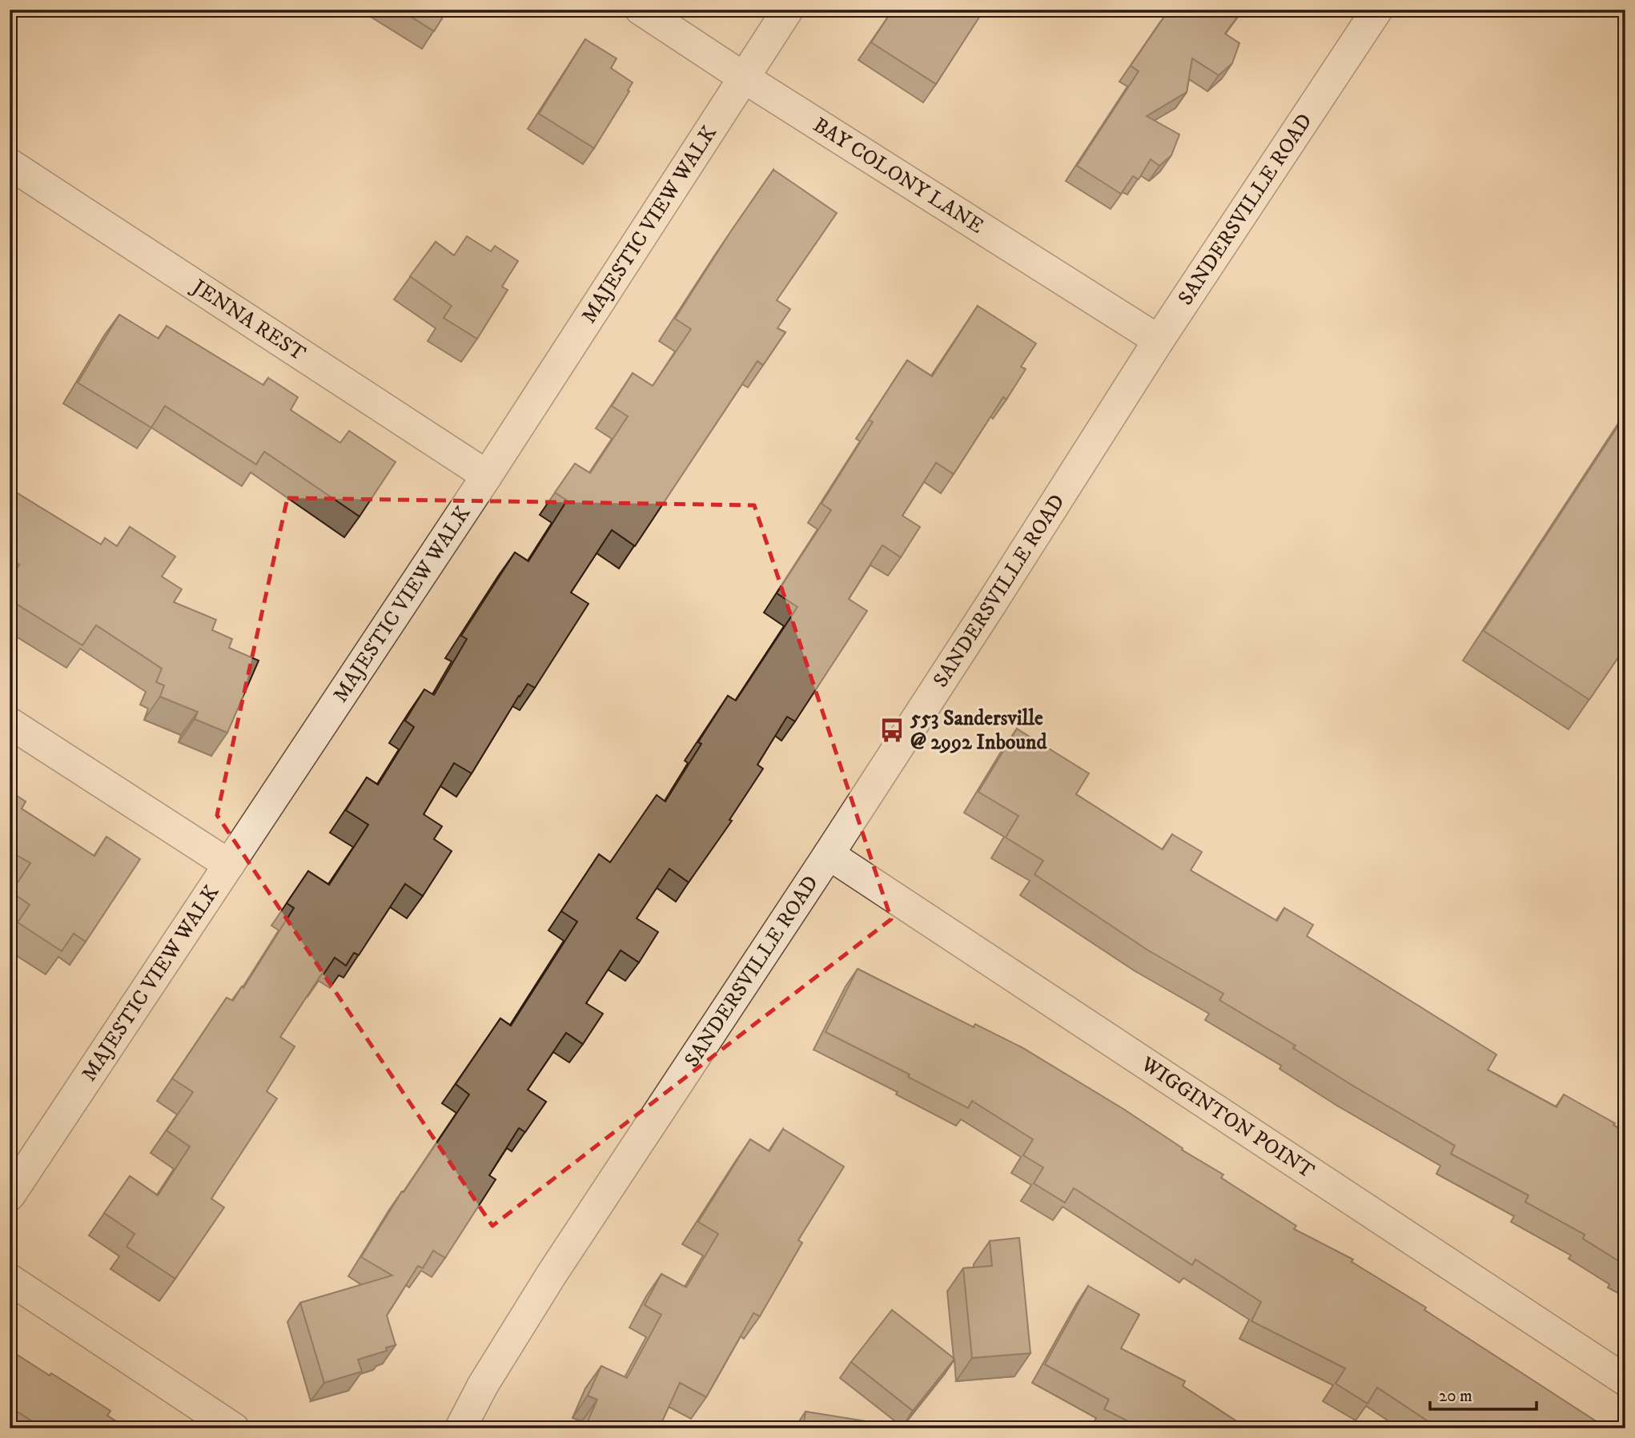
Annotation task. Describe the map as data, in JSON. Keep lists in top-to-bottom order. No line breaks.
{"streets":{"street":["BAY COLONY LANE","SANDERSVILLE ROAD","MAJESTIC VIEW WALK","JENNA REST","WIGGINTON POINT"]},"crossings":[["BAY COLONY LANE","SANDERSVILLE ROAD"],["BAY COLONY LANE","MAJESTIC VIEW WALK"],["SANDERSVILLE ROAD","WIGGINTON POINT"],["MAJESTIC VIEW WALK","JENNA REST"]],"places":{"bus stop":["553 Sandersville @ 2992 Inbound"]},"scale_bar":"20 m"}
